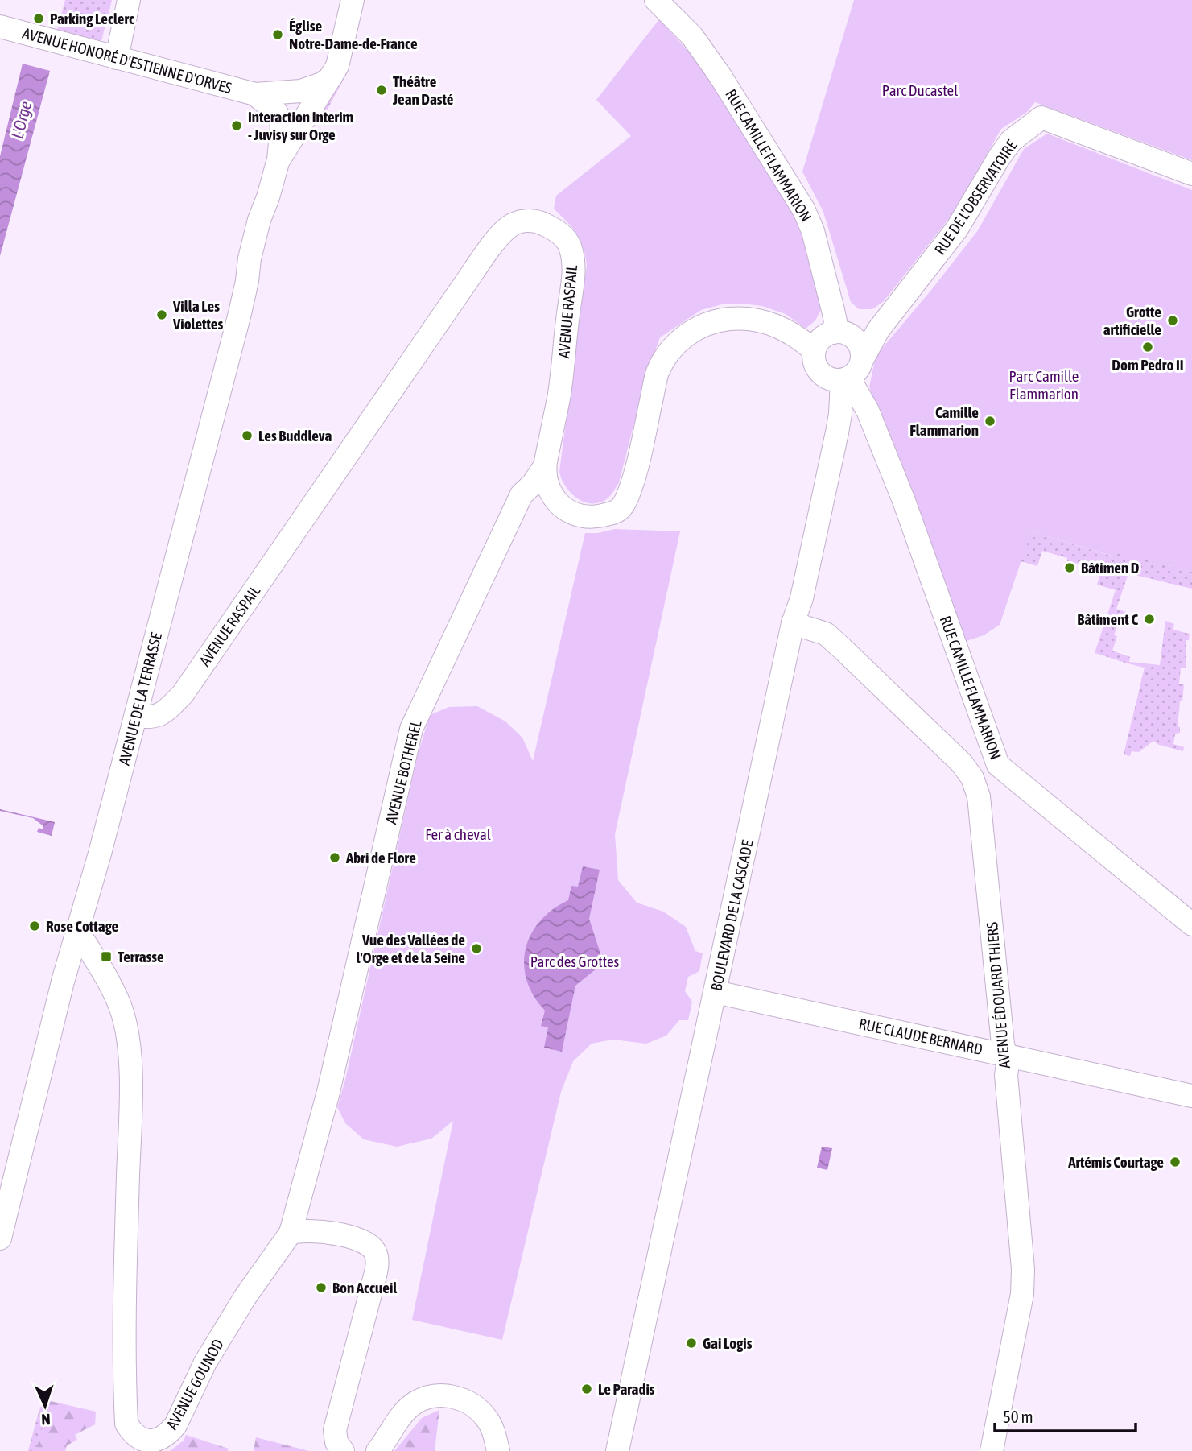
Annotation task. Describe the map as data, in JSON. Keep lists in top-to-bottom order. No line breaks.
{"streets":{"street":["AVENUE HONORÉ D'ESTIENNE D'ORVES","RUE CAMILLE FLAMMARION","RUE DE L'OBSERVATOIRE","AVENUE RASPAIL","AVENUE DE LA TERRASSE","AVENUE BOTHEREL","BOULEVARD DE LA CASCADE","AVENUE ÉDOUARD THIERS","RUE CLAUDE BERNARD","AVENUE GOUNOD"]},"crossings":[["AVENUE HONORÉ D'ESTIENNE D'ORVES","AVENUE DE LA TERRASSE"],["RUE CAMILLE FLAMMARION","RUE DE L'OBSERVATOIRE"],["RUE CAMILLE FLAMMARION","AVENUE RASPAIL"],["RUE CAMILLE FLAMMARION","BOULEVARD DE LA CASCADE"],["RUE DE L'OBSERVATOIRE","AVENUE RASPAIL"],["RUE DE L'OBSERVATOIRE","BOULEVARD DE LA CASCADE"],["AVENUE RASPAIL","AVENUE DE LA TERRASSE"],["AVENUE RASPAIL","AVENUE BOTHEREL"],["AVENUE RASPAIL","BOULEVARD DE LA CASCADE"],["AVENUE DE LA TERRASSE","AVENUE GOUNOD"],["AVENUE BOTHEREL","AVENUE GOUNOD"],["BOULEVARD DE LA CASCADE","AVENUE ÉDOUARD THIERS"],["BOULEVARD DE LA CASCADE","RUE CLAUDE BERNARD"],["AVENUE ÉDOUARD THIERS","RUE CLAUDE BERNARD"]],"water":["L'Orge"],"parks":["Parc Ducastel","Parc Camille Flammarion","Fer à cheval","Parc des Grottes"],"places":{"other":["Parking Leclerc","Église Notre-Dame-de-France","Théâtre Jean Dasté","Interaction Interim - Juvisy sur Orge","Villa Les Violettes","Grotte artificielle","Dom Pedro II","Camille Flammarion","Les Buddleva","Bâtimen D","Bâtiment C","Abri de Flore","Rose Cottage","Vue des Vallées de l'Orge et de la Seine","Artémis Courtage","Bon Accueil","Gai Logis","Le Paradis"],"transit":["Terrasse"]},"scale_bar":"50 m","north":"bottom"}
